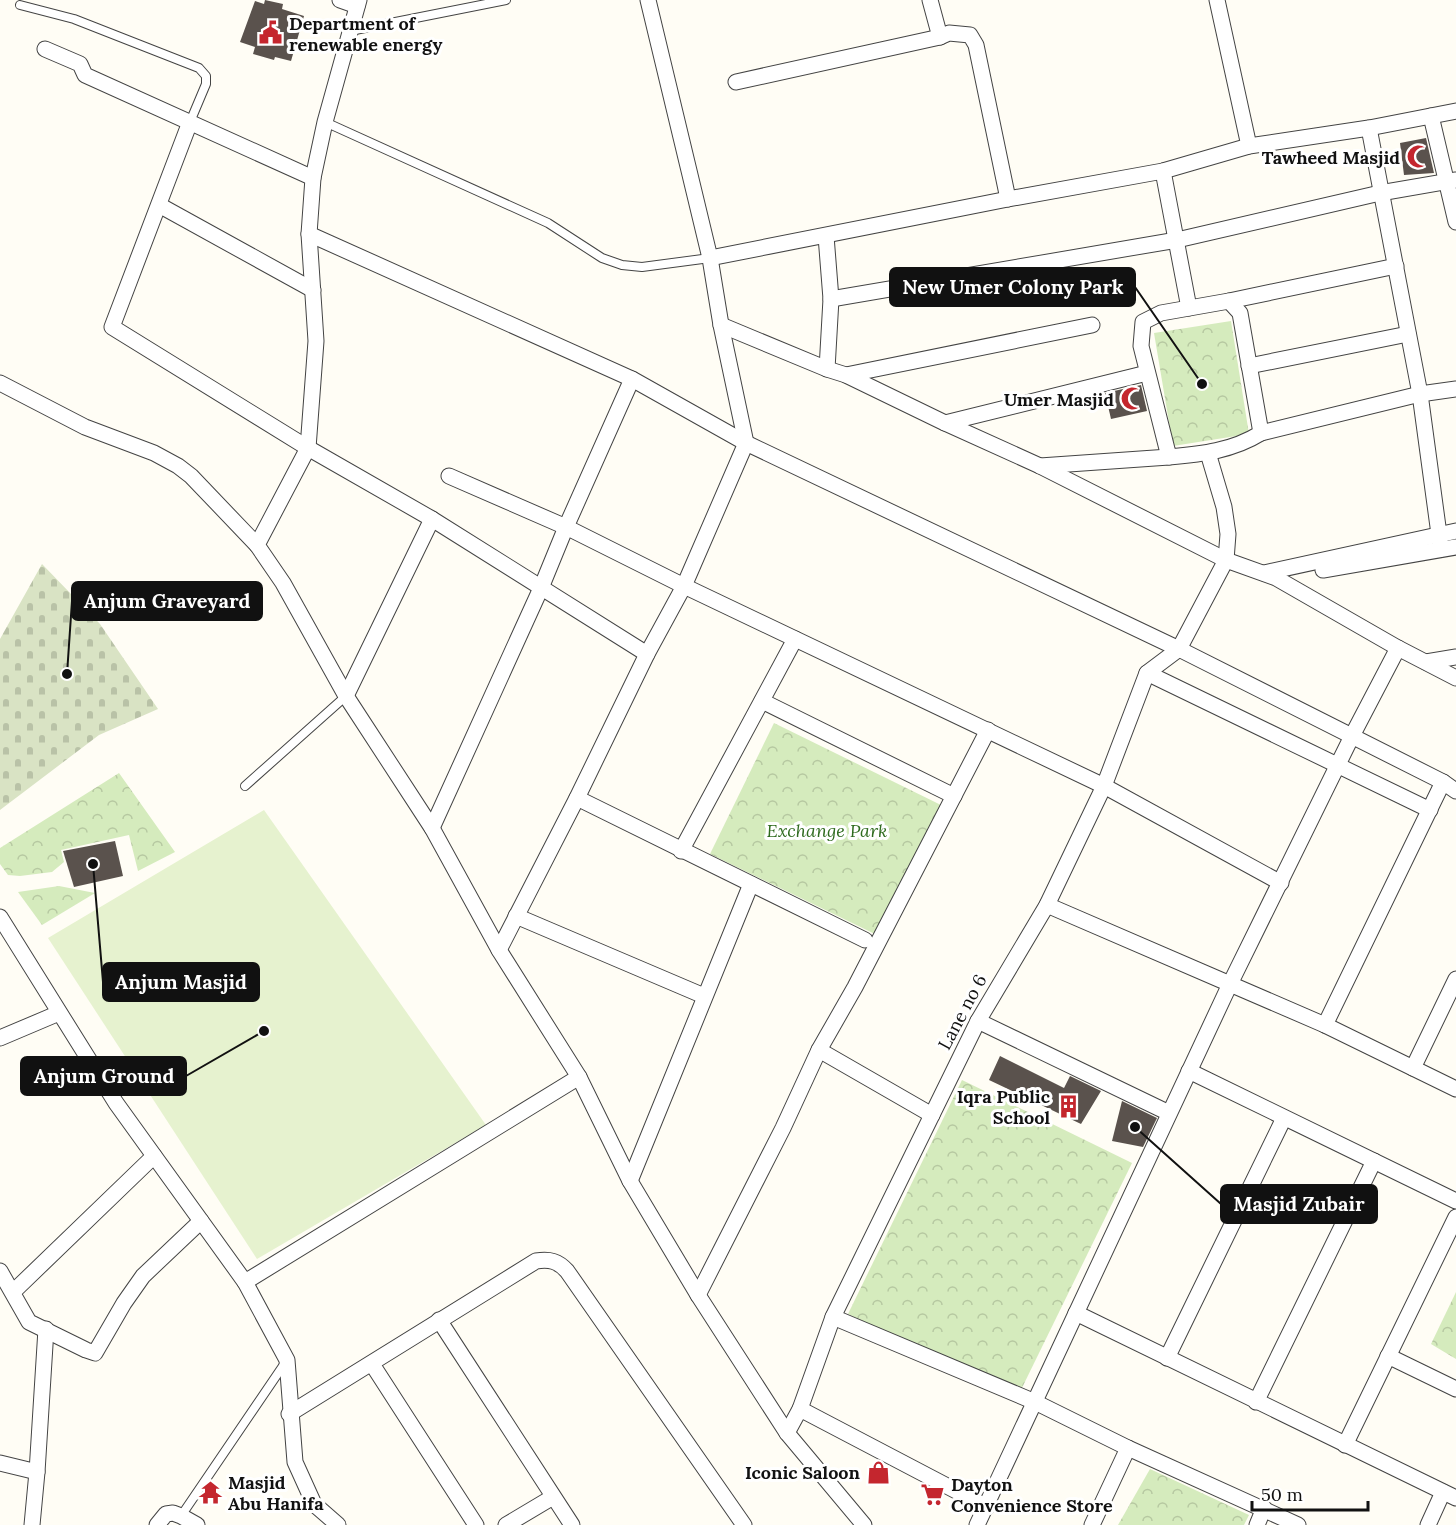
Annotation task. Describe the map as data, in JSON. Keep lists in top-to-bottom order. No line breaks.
{"streets":{"street":["Lane no 6"]},"parks":["Exchange Park"],"places":{"public building":["Department of renewable energy"],"mosque":["Tawheed Masjid","Umer Masjid"],"other":["New Umer Colony Park","Anjum Graveyard","Anjum Masjid","Anjum Ground","Masjid Zubair"],"building":["Iqra Public School"],"shop":["Iconic Saloon"],"temple":["Masjid Abu Hanifa"],"supermarket":["Dayton Convenience Store"]},"scale_bar":"50 m"}
